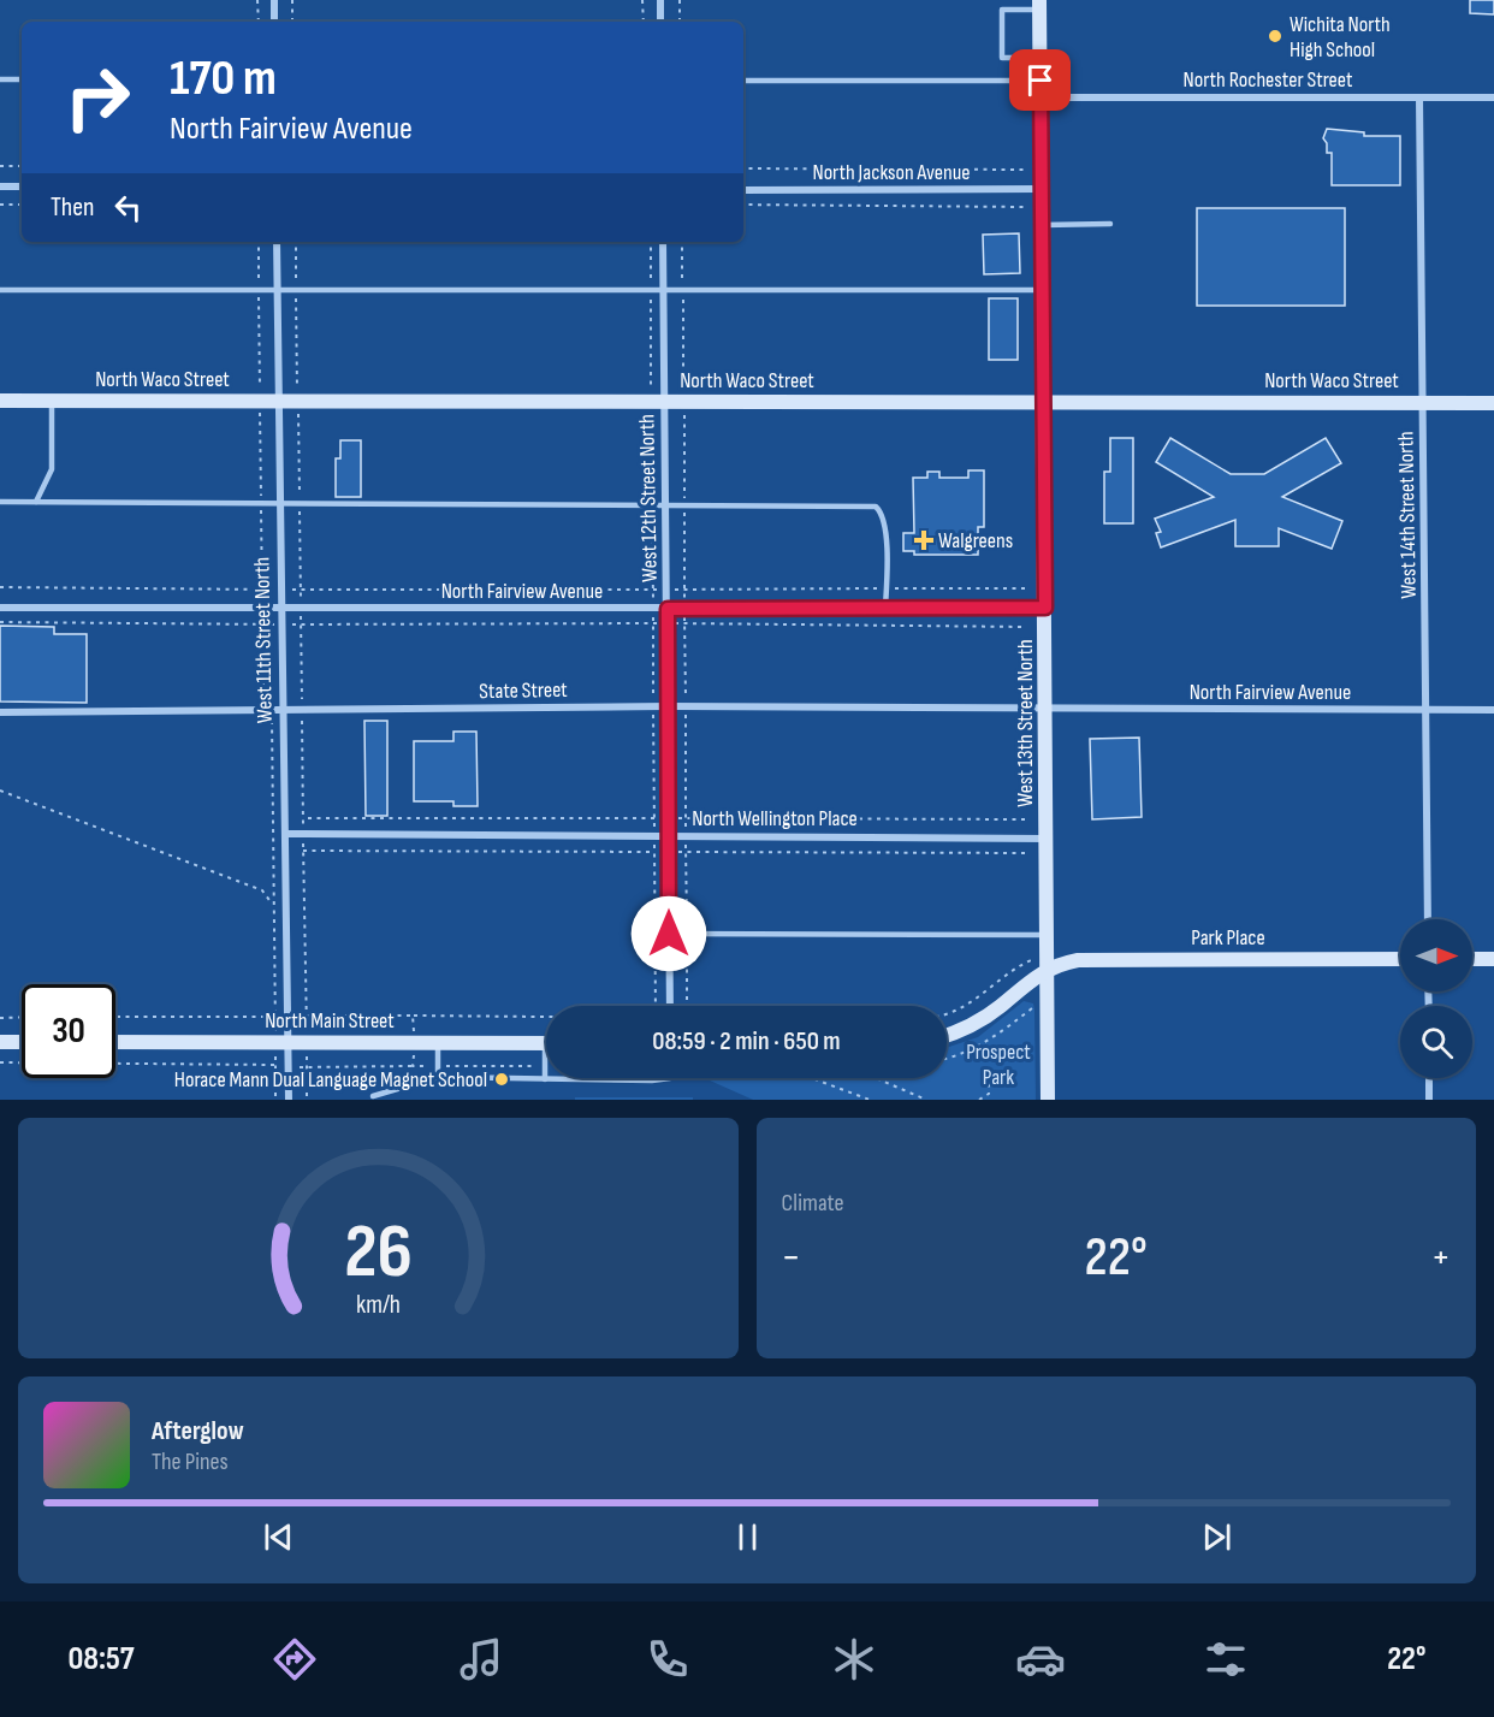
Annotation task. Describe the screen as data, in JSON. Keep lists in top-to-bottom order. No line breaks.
{"streets":{"street":["North Rochester Street","North Jackson Avenue","North Waco Street","West 12th Street North","West 14th Street North","North Fairview Avenue","West 11th Street North","State Street","West 13th Street North","North Wellington Place","Park Place","North Main Street"]},"crossings":[["North Rochester Street","West 14th Street North"],["North Rochester Street","West 13th Street North"],["North Jackson Avenue","West 13th Street North"],["North Waco Street","West 12th Street North"],["North Waco Street","West 14th Street North"],["North Waco Street","West 11th Street North"],["North Waco Street","West 13th Street North"],["West 12th Street North","North Fairview Avenue"],["West 12th Street North","State Street"],["West 12th Street North","North Wellington Place"],["West 14th Street North","North Fairview Avenue"],["North Fairview Avenue","West 11th Street North"],["North Fairview Avenue","State Street"],["North Fairview Avenue","West 13th Street North"],["West 11th Street North","State Street"],["West 11th Street North","North Wellington Place"],["West 11th Street North","North Main Street"],["State Street","West 13th Street North"],["West 13th Street North","North Wellington Place"],["West 13th Street North","Park Place"]],"parks":["Prospect Park"],"places":{"other":["Wichita North High School","Horace Mann Dual Language Magnet School"],"health":["Walgreens"]},"north":"right","page":{"turn":["170 m","North Fairview Avenue"],"then":"Then","limit":"30","trip":"08:59 · 2 min · 650 m","tile":"Climate","heat":["−","22°","+"],"song":["Afterglow","The Pines"],"tabs":["08:57","22°"],"gauge":["26","km/h"]}}
